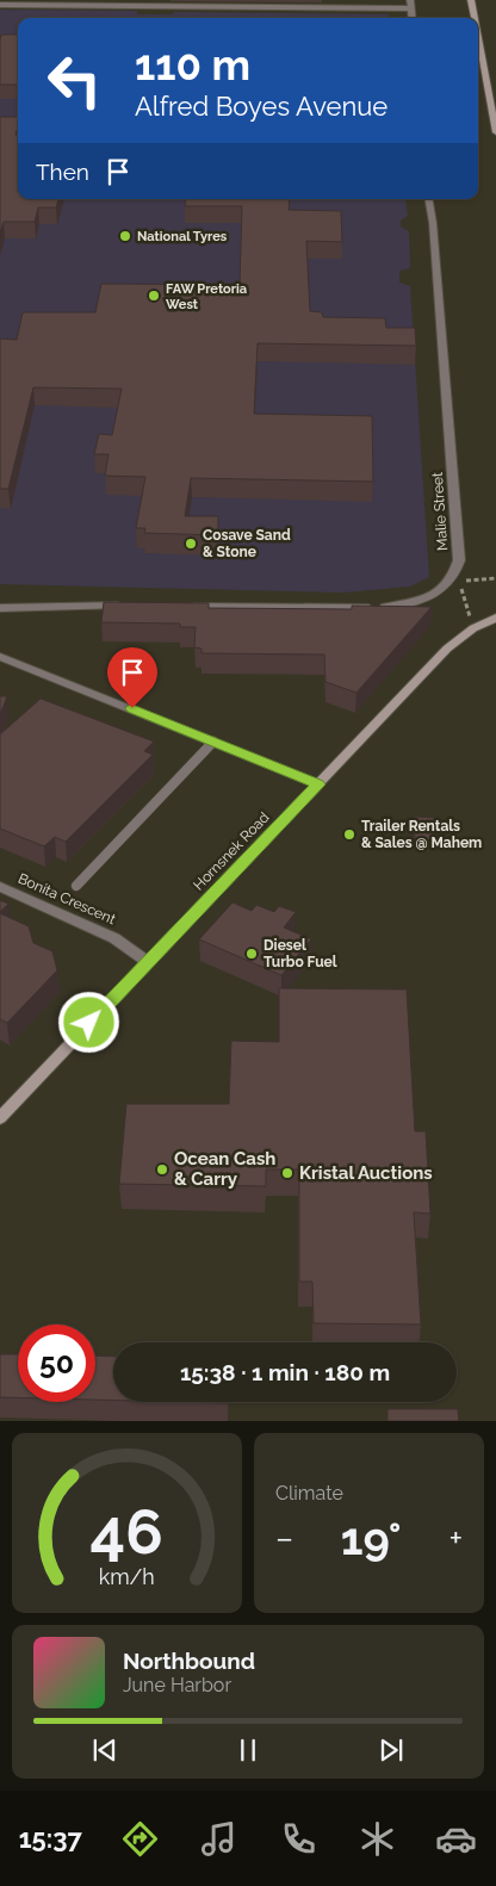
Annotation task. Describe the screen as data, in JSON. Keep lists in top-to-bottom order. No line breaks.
{"streets":{"main road":["Hornsnek Road"],"street":["Malie Street","Bonita Crescent"]},"crossings":[["Hornsnek Road","Bonita Crescent"]],"places":["National Tyres","FAW Pretoria West","Cosave Sand & Stone","Trailer Rentals & Sales @ Mahem","Diesel Turbo Fuel","Ocean Cash & Carry","Kristal Auctions"],"page":{"turn":["110 m","Alfred Boyes Avenue"],"then":"Then","limit":"50","trip":"15:38 · 1 min · 180 m","tile":"Climate","heat":["−","19°","+"],"song":["Northbound","June Harbor"],"tabs":"15:37","gauge":["46","km/h"]}}
